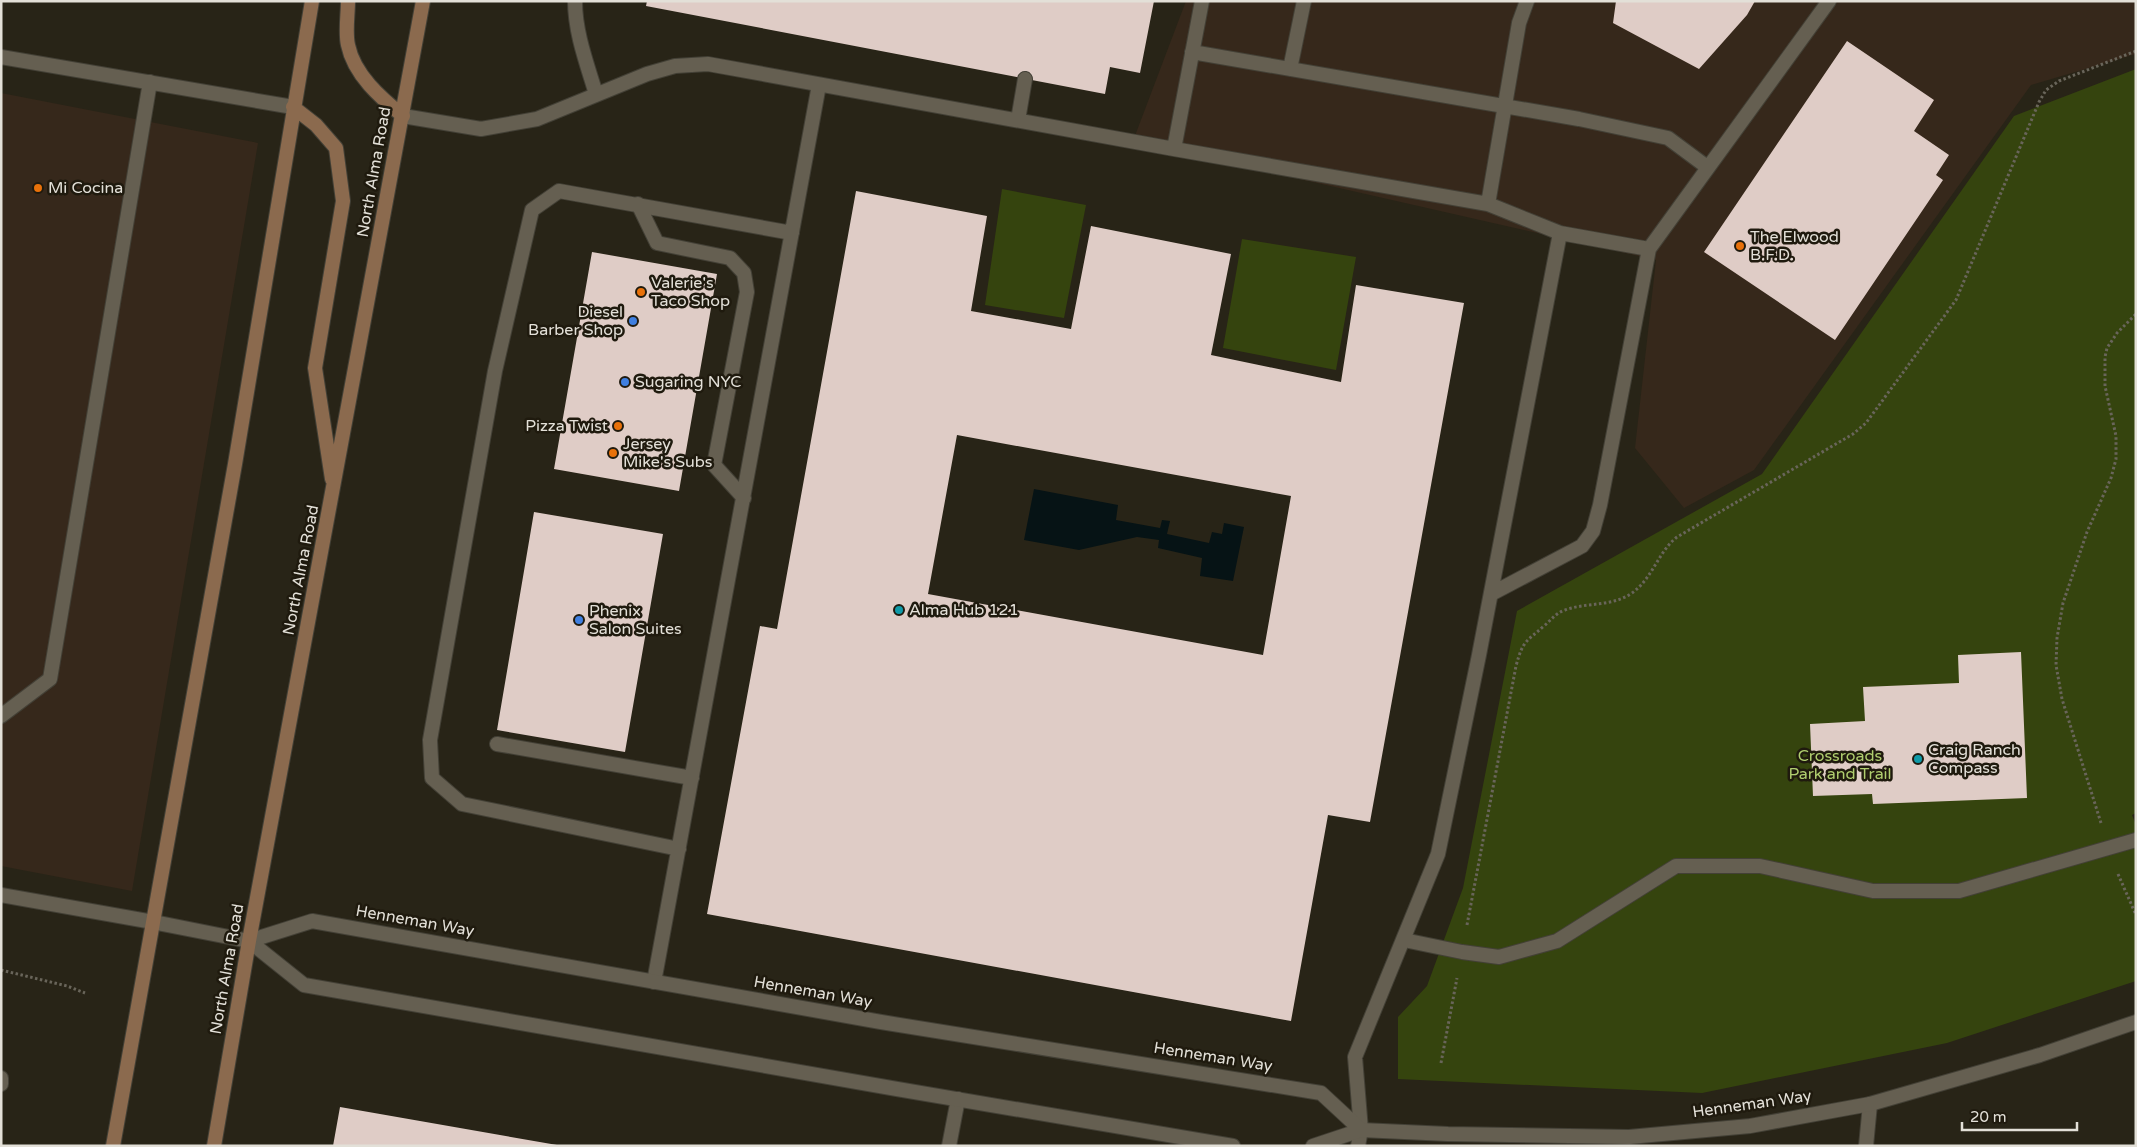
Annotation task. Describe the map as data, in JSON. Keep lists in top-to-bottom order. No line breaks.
{"streets":{"main road":["North Alma Road"],"street":["Henneman Way"]},"crossings":[["North Alma Road","Henneman Way"]],"parks":["Crossroads Park and Trail"],"places":["Mi Cocina","The Elwood B.F.D.","Valerie's Taco Shop","Diesel Barber Shop","Sugaring NYC","Pizza Twist","Jersey Mike's Subs","Alma Hub 121","Phenix Salon Suites","Craig Ranch Compass"],"scale_bar":"20 m"}
